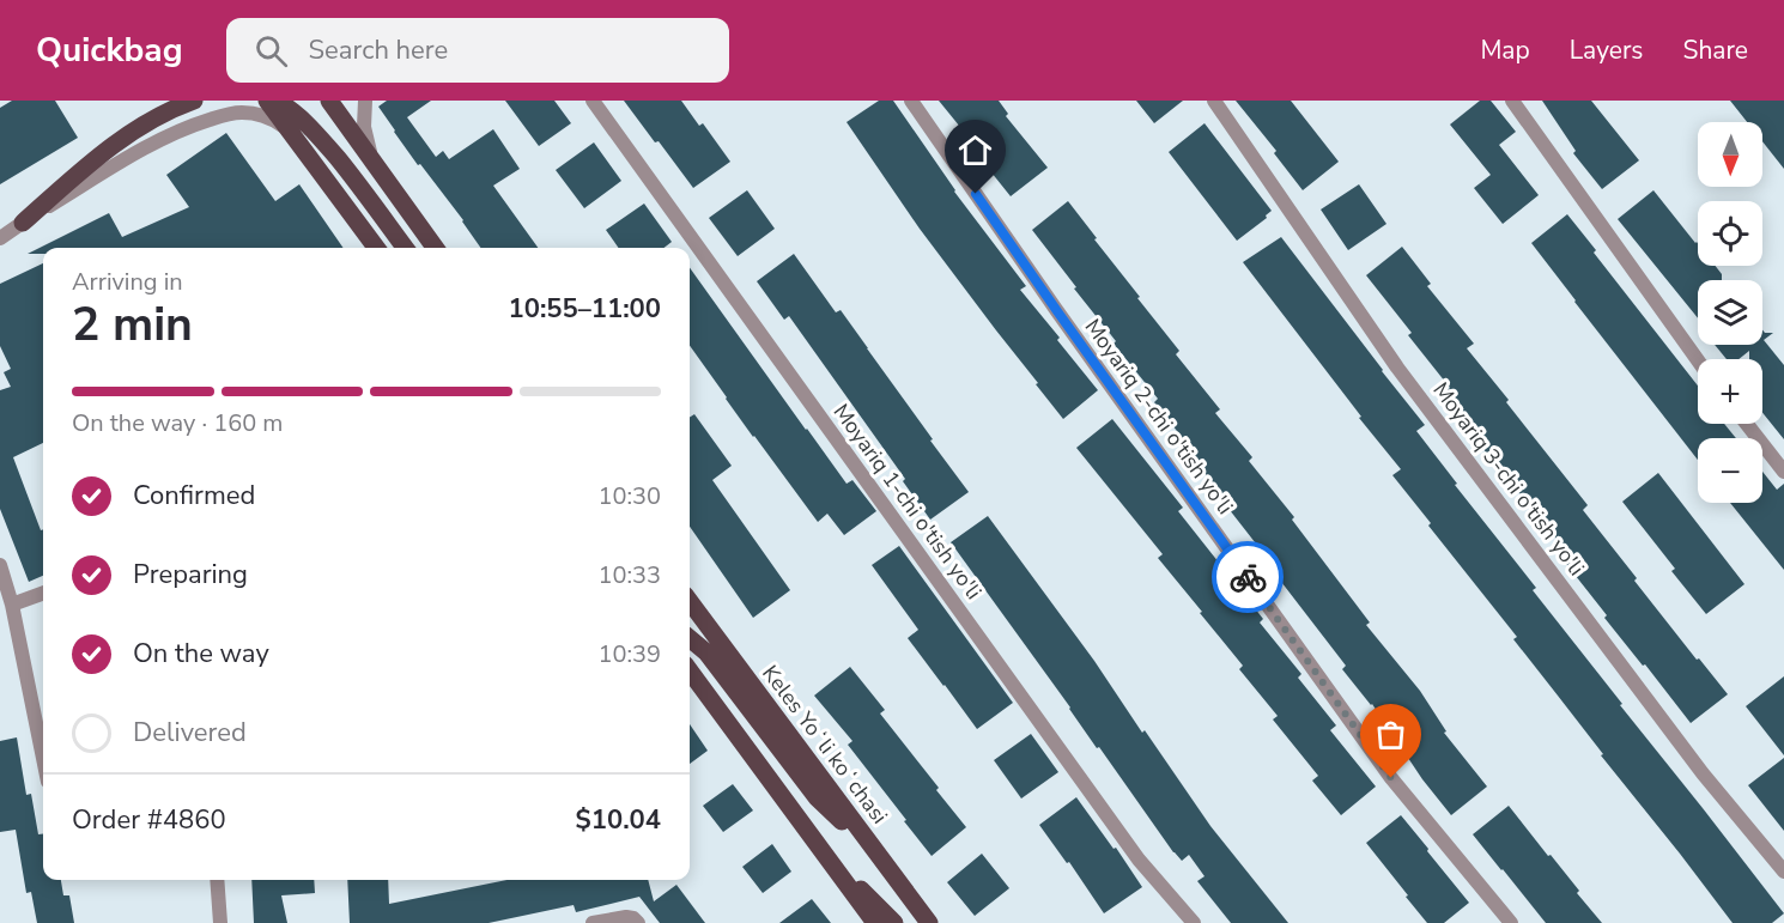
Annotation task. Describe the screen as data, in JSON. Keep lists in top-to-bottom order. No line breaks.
{"streets":{"main road":["Keles Yoʻli koʻchasi"],"street":["Moyariq 2-chi o'tish yo'li","Moyariq 3-chi o'tish yo'li","Moyariq 1-chi o'tish yo'li"]},"north":"bottom","page":{"header":"Quickbag","search":"Search here","nav":["Map","Layers","Share"],"map_buttons":["+","−"],"heading":["2 min","Arriving in","10:55–11:00"],"panel":["Order #4860","$10.04"],"bar":"On the way · 160 m","list":[["Confirmed","10:30"],["Preparing","10:33"],["On the way","10:39"],"Delivered"]}}
